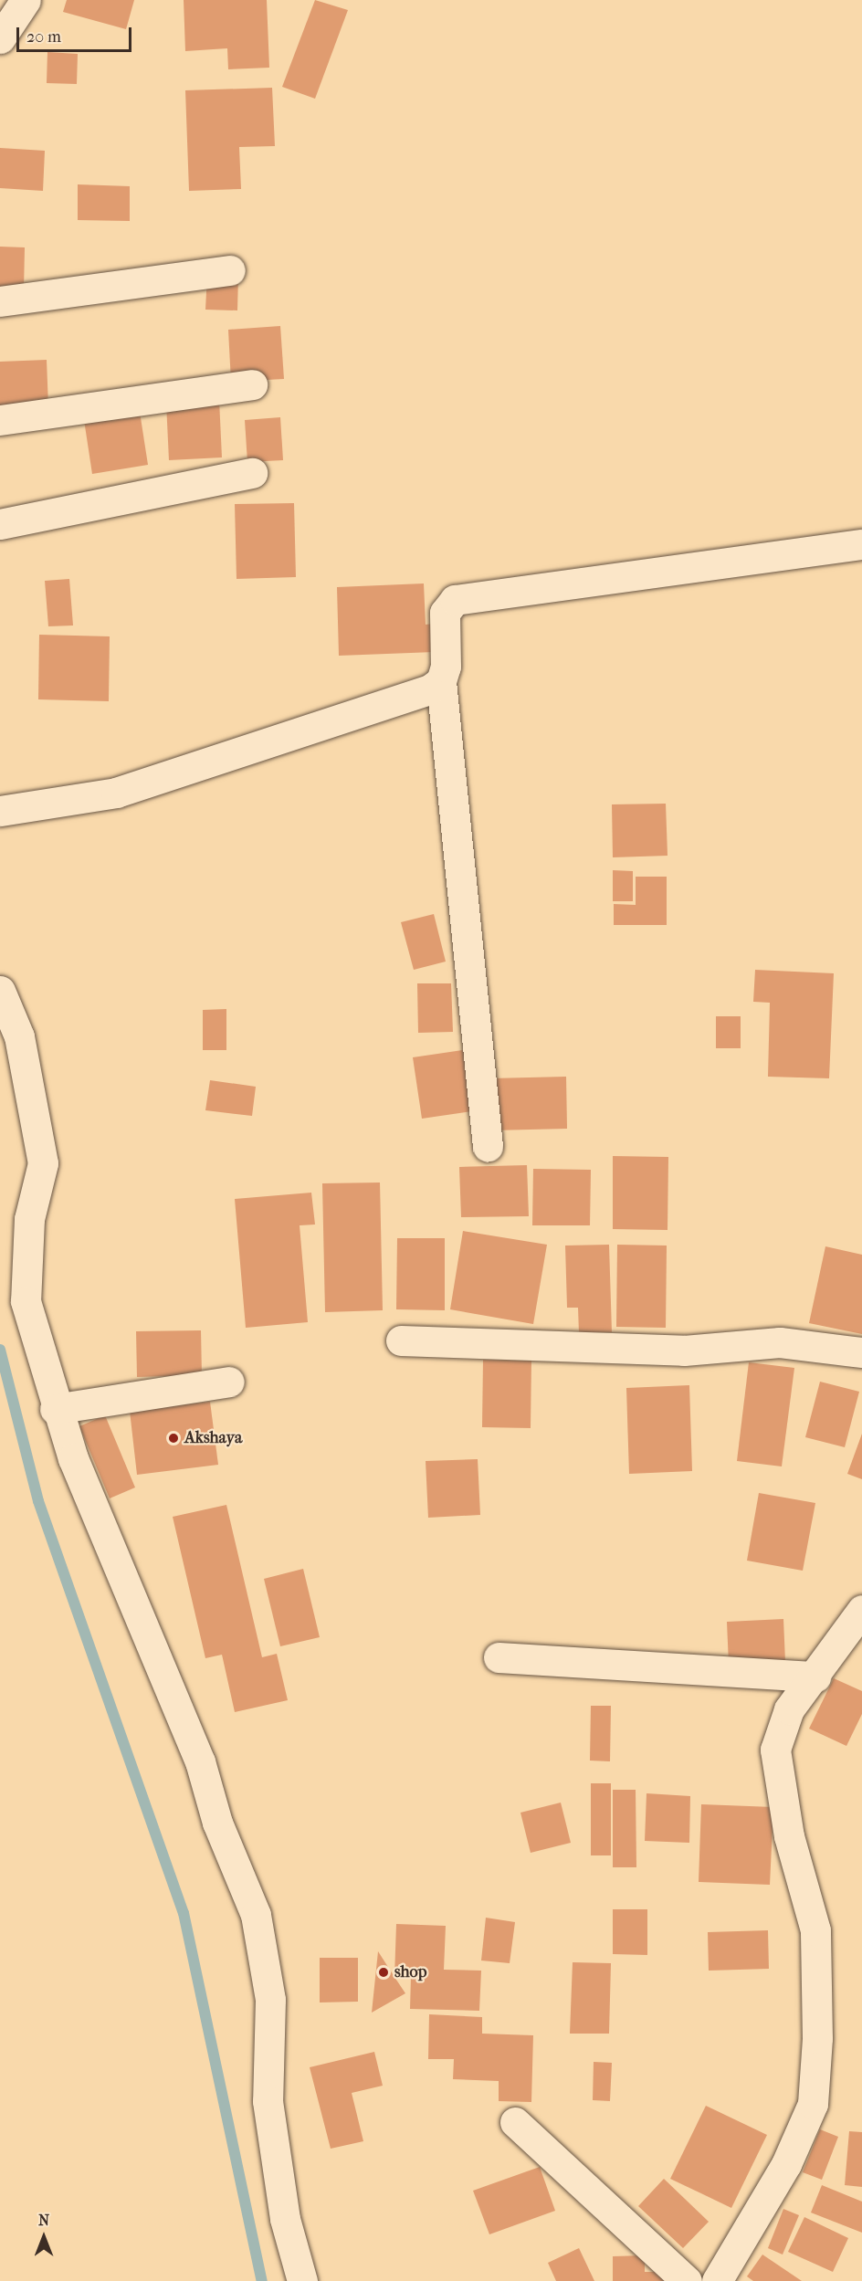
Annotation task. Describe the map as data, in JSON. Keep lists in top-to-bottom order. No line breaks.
{"places":["Akshaya","shop"],"scale_bar":"20 m","north":"top"}
